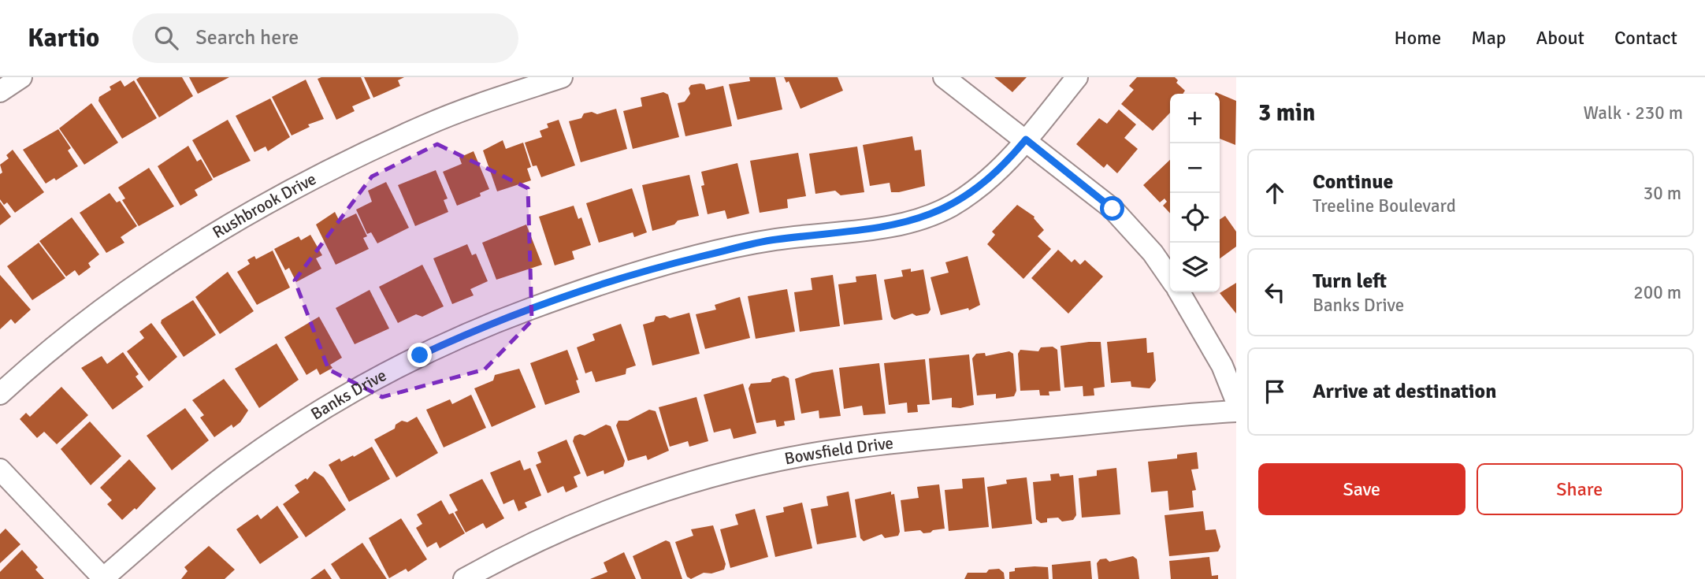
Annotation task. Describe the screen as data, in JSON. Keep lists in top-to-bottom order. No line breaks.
{"streets":{"street":["Rushbrook Drive","Banks Drive","Bowsfield Drive"]},"page":{"header":"Kartio","search":"Search here","nav":["Home","Map","About","Contact"],"heading":["3 min","Walk · 230 m"],"map_buttons":["+","−"],"list":[["Continue","Treeline Boulevard","30 m"],["Turn left","Banks Drive","200 m"],"Arrive at destination"],"buttons":["Save","Share"]}}
